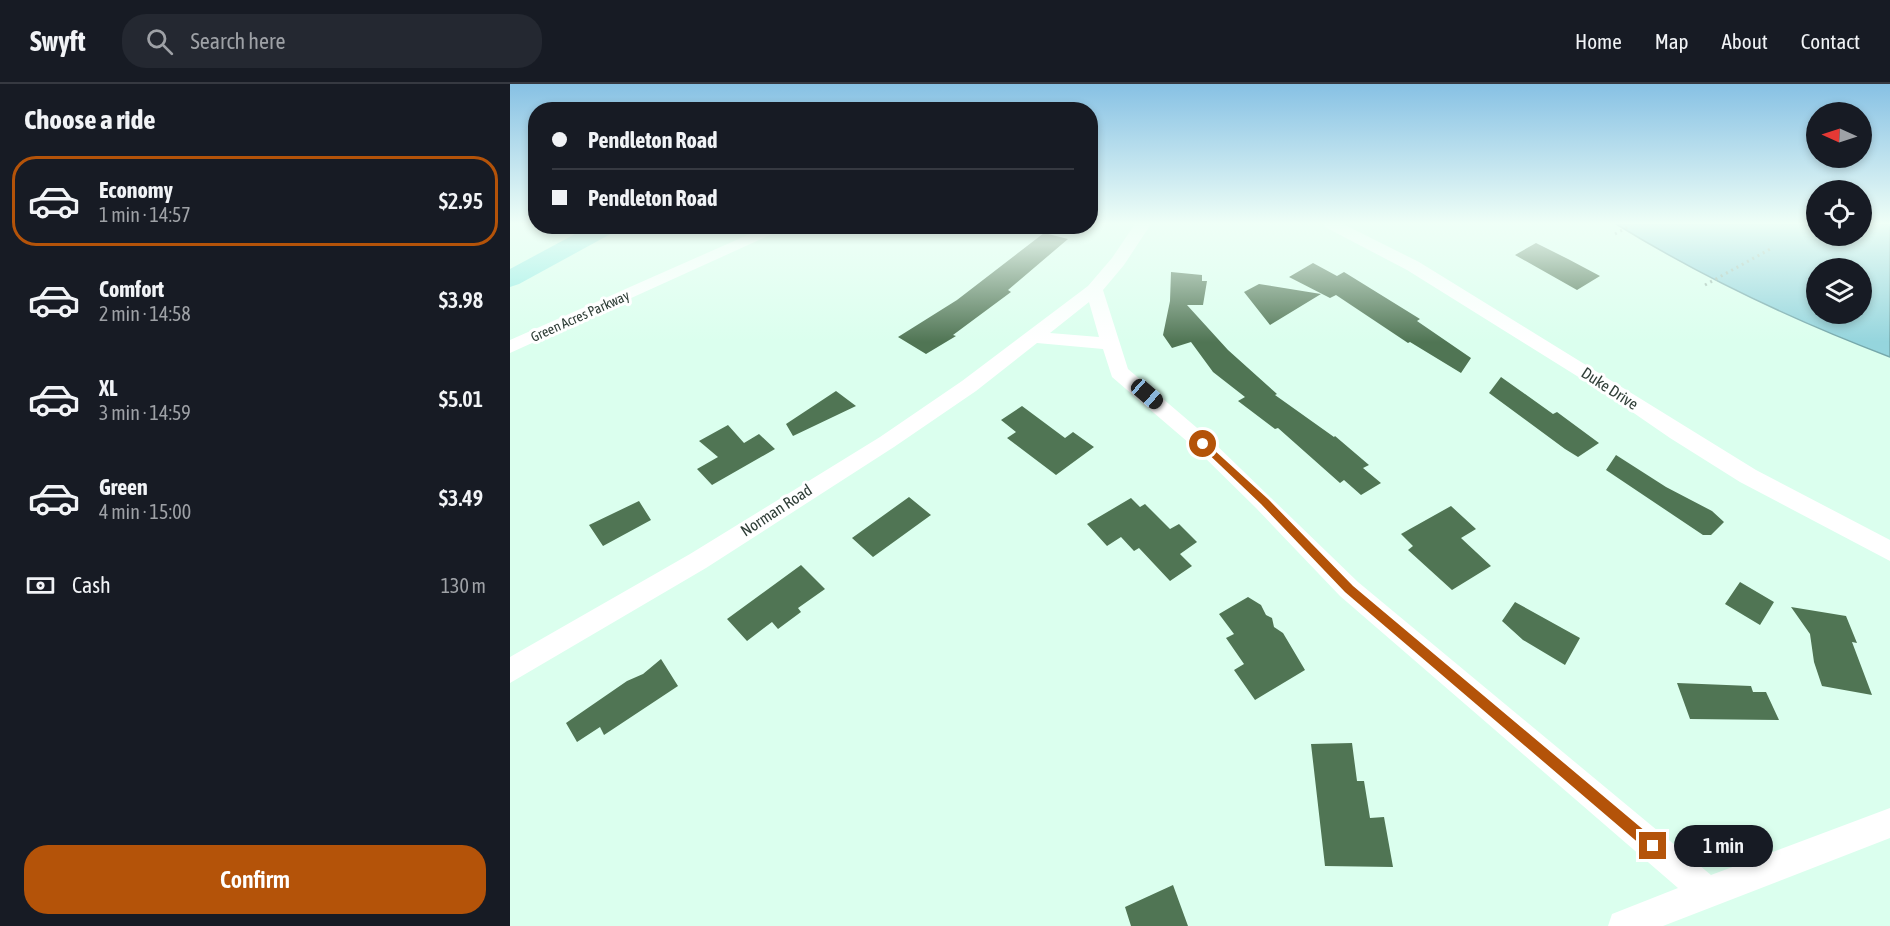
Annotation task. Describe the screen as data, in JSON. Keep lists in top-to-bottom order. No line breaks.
{"streets":{"street":["Green Acres Parkway","Duke Drive","Norman Road"]},"north":"left","page":{"header":"Swyft","search":"Search here","nav":["Home","Map","About","Contact"],"heading":"Choose a ride","banner":["Pendleton Road","Pendleton Road"],"list":[{"name":"Economy","note":"1 min · 14:57","value":"$2.95"},{"name":"Comfort","note":"2 min · 14:58","value":"$3.98"},{"name":"XL","note":"3 min · 14:59","value":"$5.01"},{"name":"Green","note":"4 min · 15:00","value":"$3.49"}],"pay":["Cash","130 m"],"bubble":"1 min","buttons":"Confirm"}}
